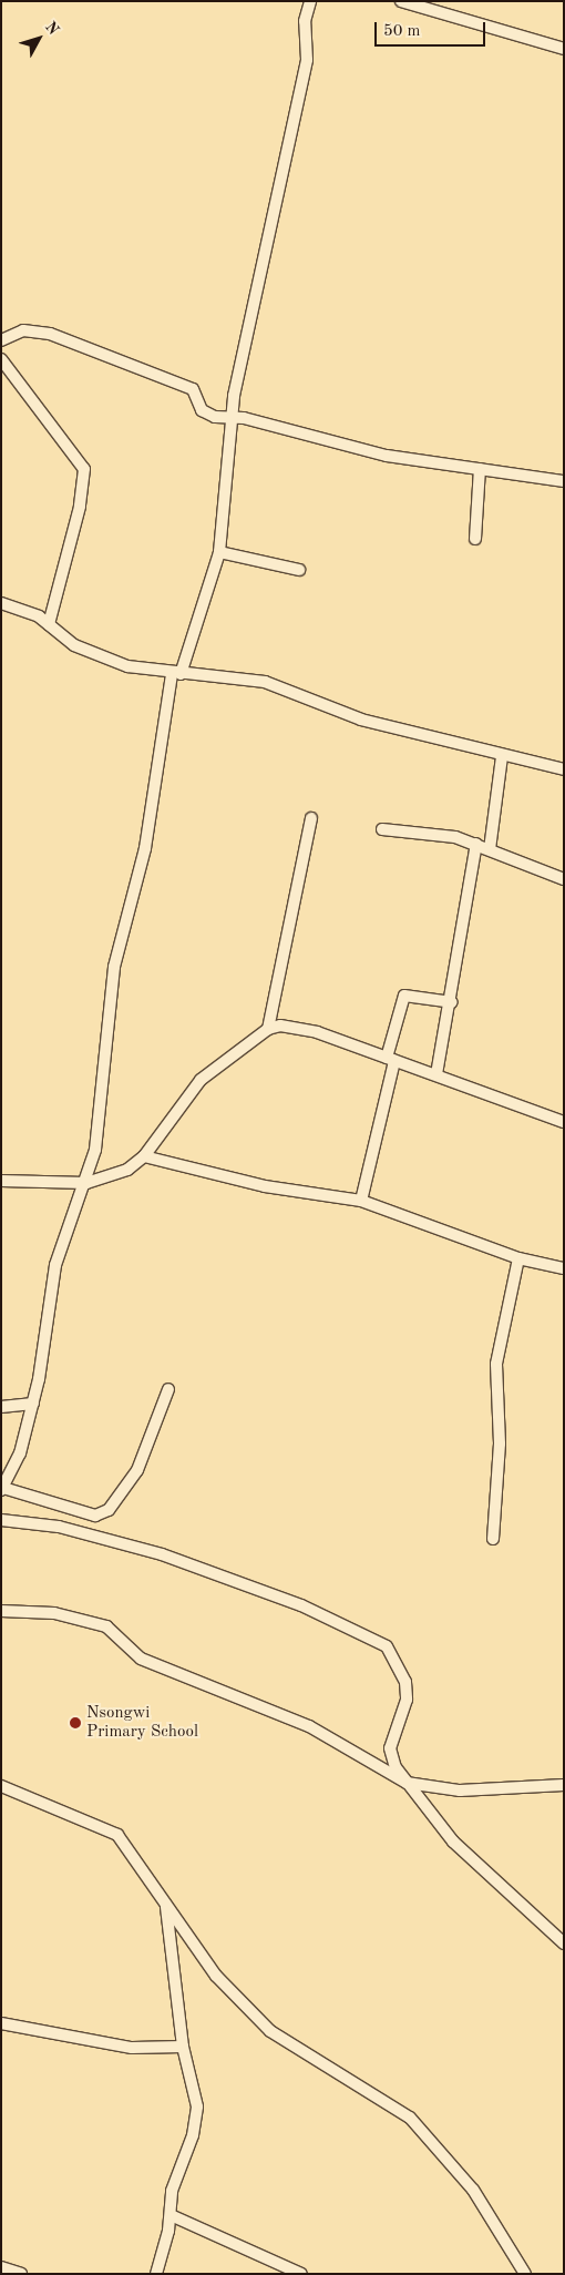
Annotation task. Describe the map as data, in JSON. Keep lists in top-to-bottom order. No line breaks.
{"places":["Nsongwi Primary School"],"scale_bar":"50 m","north":"top right"}
